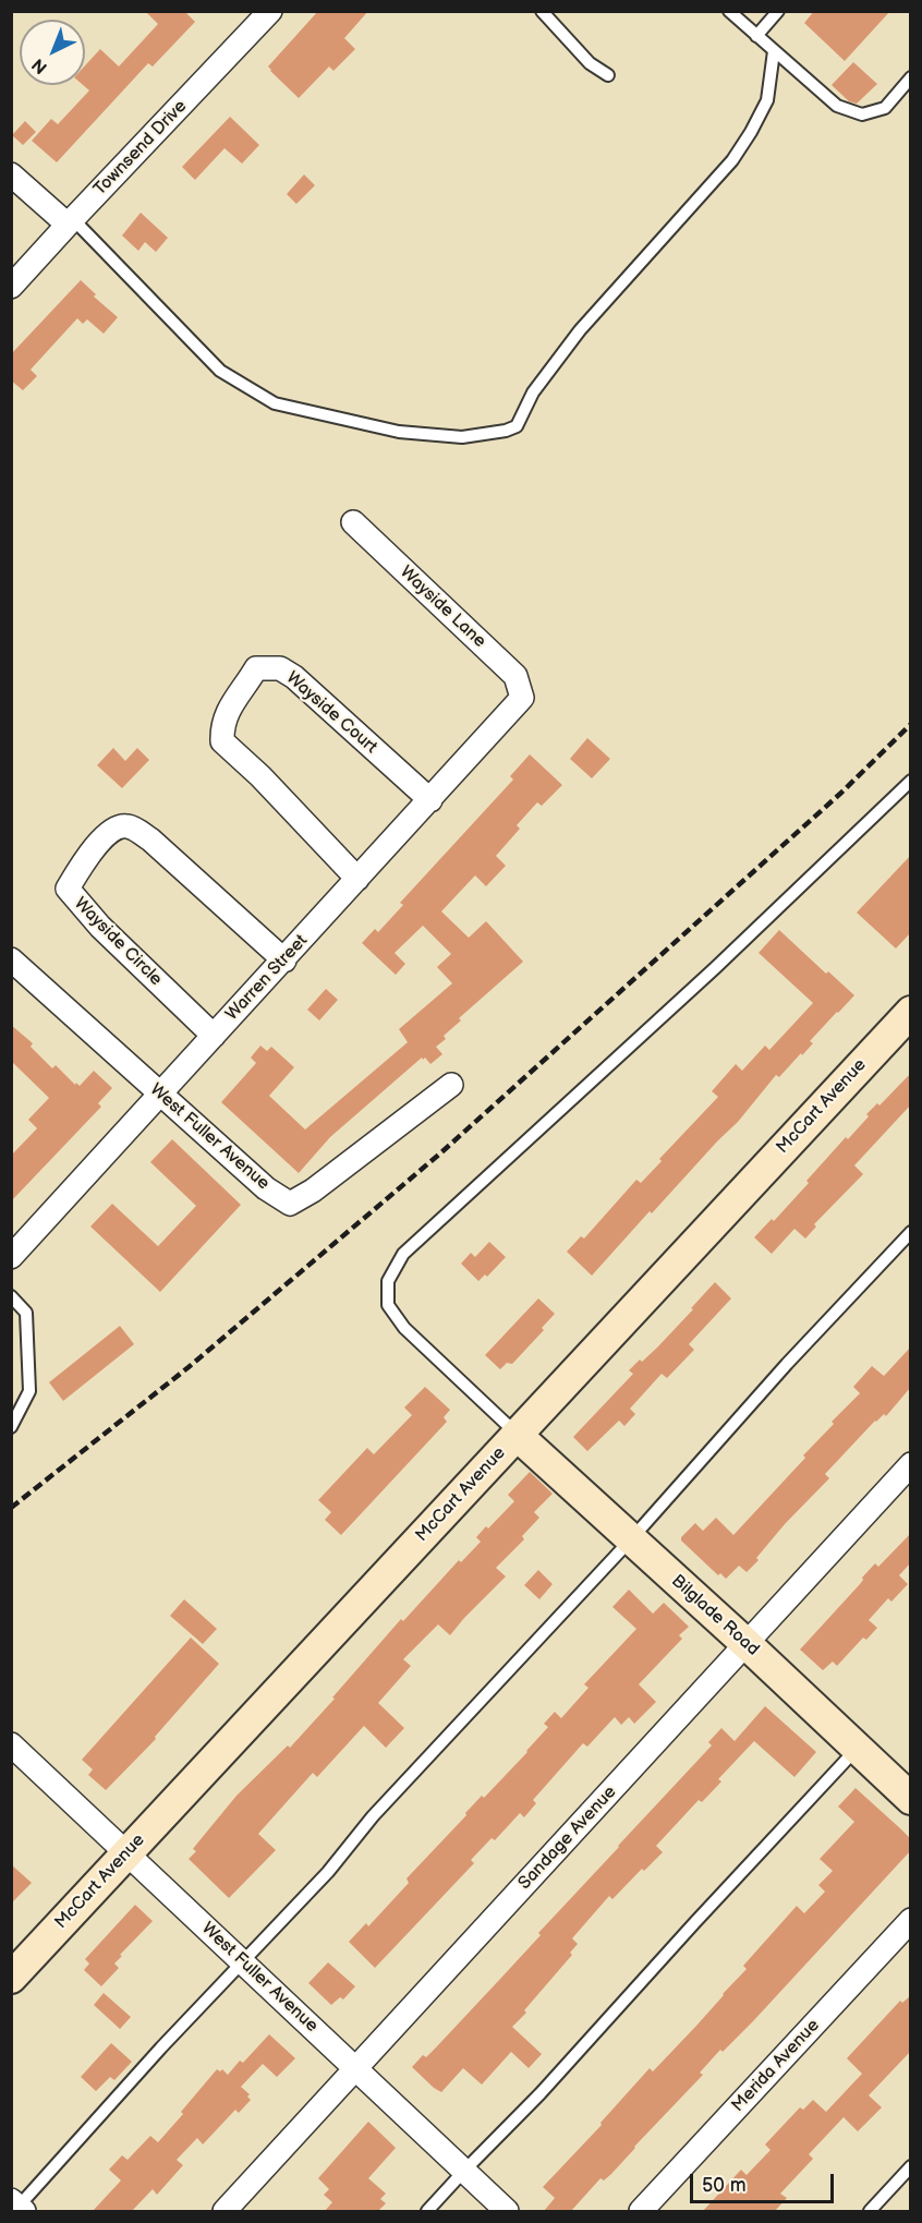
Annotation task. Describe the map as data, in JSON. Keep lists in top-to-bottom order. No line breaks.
{"streets":{"main road":["McCart Avenue","Bilglade Road"],"street":["Townsend Drive","Wayside Lane","Wayside Court","Wayside Circle","Warren Street","West Fuller Avenue","Sandage Avenue","Merida Avenue"]},"crossings":[["Wayside Lane","Warren Street"],["Wayside Court","Warren Street"],["Wayside Circle","Warren Street"],["Warren Street","West Fuller Avenue"],["McCart Avenue","West Fuller Avenue"],["McCart Avenue","Bilglade Road"],["West Fuller Avenue","Sandage Avenue"],["Bilglade Road","Sandage Avenue"]],"scale_bar":"50 m","north":"bottom left"}
